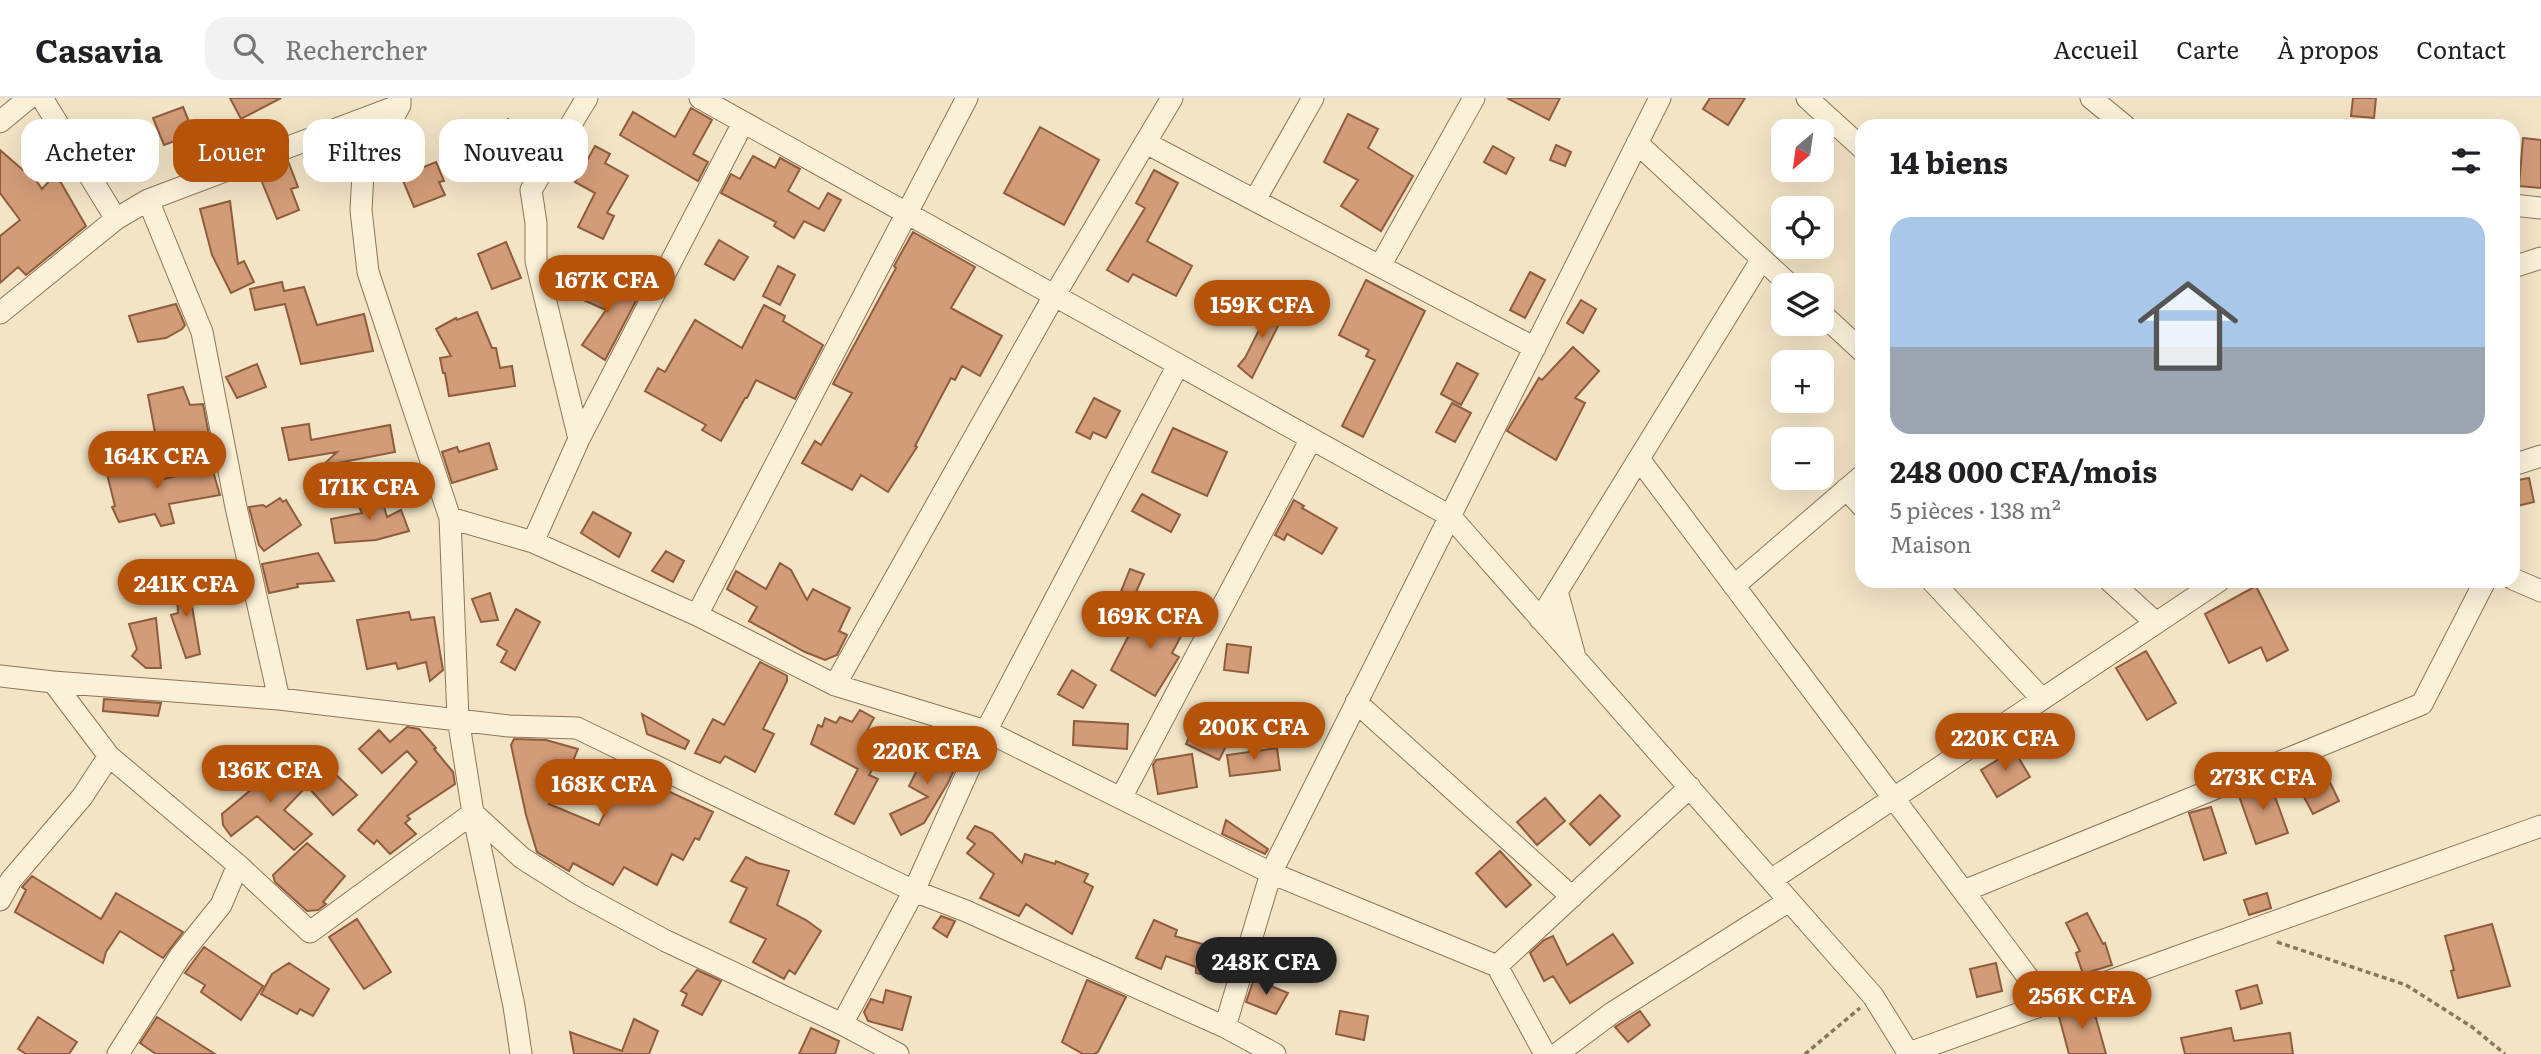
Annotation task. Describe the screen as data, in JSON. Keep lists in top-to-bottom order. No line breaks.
{"north":"bottom left","page":{"header":"Casavia","search":"Rechercher","nav":["Accueil","Carte","À propos","Contact"],"map_buttons":["+","−"],"chip":["Acheter","Louer","Filtres","Nouveau"],"heading":"14 biens","list":[{"name":"248 000 CFA/mois","note":"5 pièces · 138 m² · Maison"}],"price":["167K CFA","159K CFA","164K CFA","171K CFA","241K CFA","169K CFA","200K CFA","220K CFA","220K CFA","136K CFA","273K CFA","168K CFA","248K CFA","256K CFA"]}}
